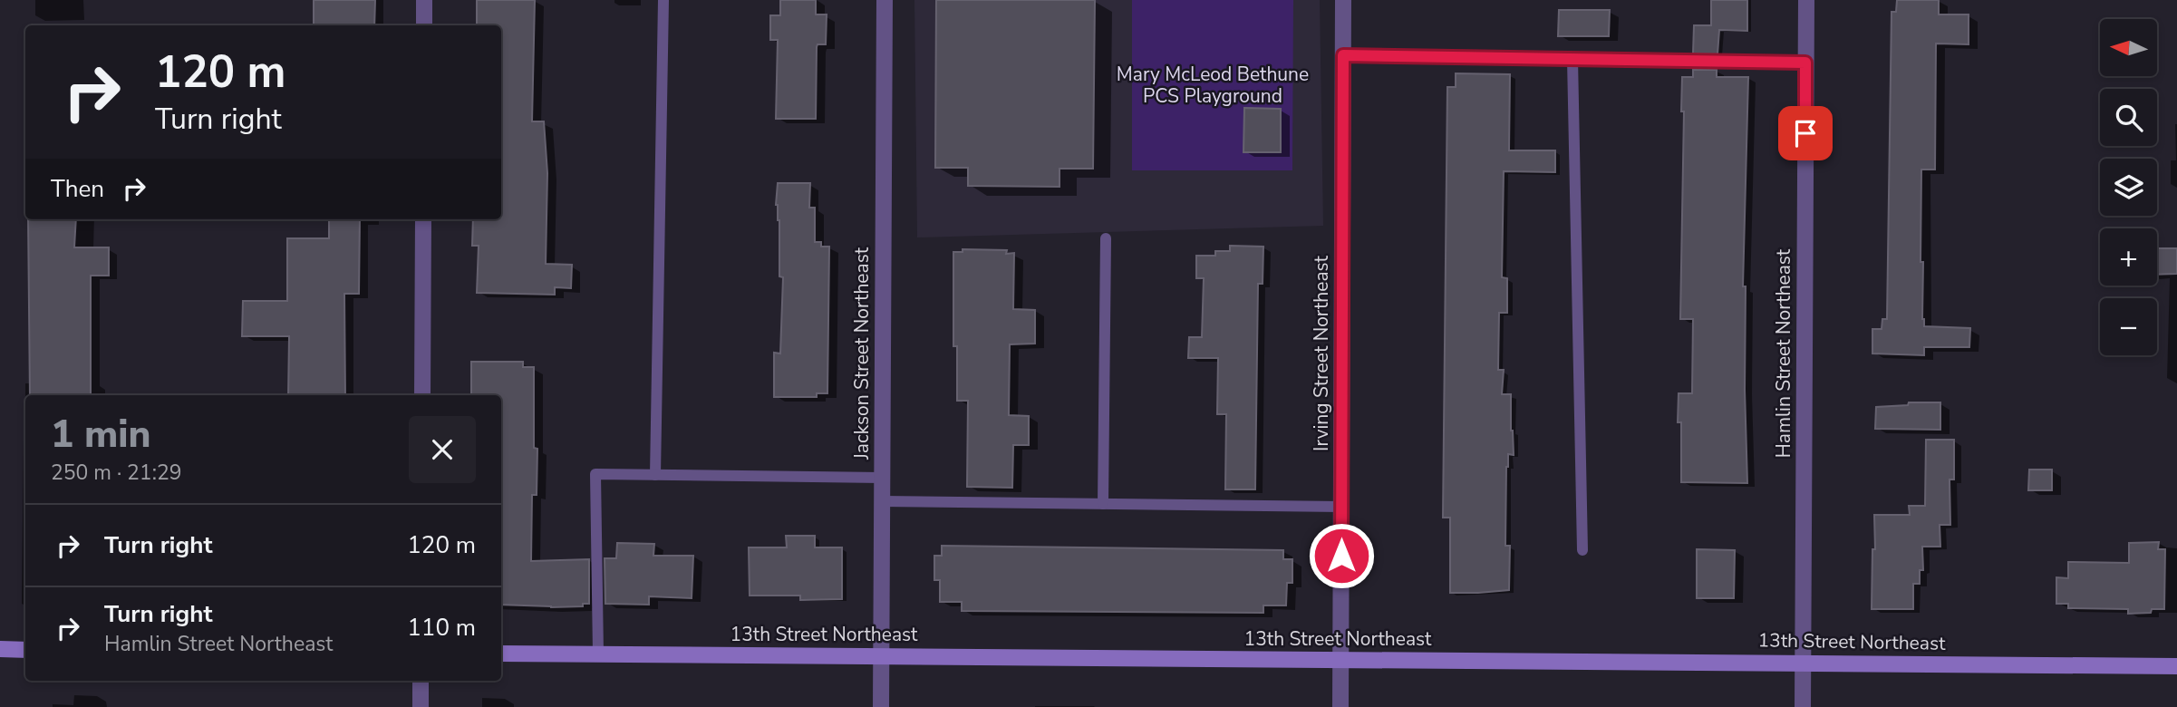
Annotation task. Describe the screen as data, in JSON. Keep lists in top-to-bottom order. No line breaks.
{"streets":{"street":["Jackson Street Northeast","Irving Street Northeast","Hamlin Street Northeast","13th Street Northeast"]},"crossings":[["Jackson Street Northeast","13th Street Northeast"],["Irving Street Northeast","13th Street Northeast"],["Hamlin Street Northeast","13th Street Northeast"]],"parks":["Mary McLeod Bethune PCS Playground"],"north":"left","page":{"map_buttons":["+","−"],"turn":["120 m","Turn right"],"then":"Then","heading":["1 min","250 m · 21:29"],"list":[{"name":"Turn right","value":"120 m"},{"name":"Turn right","note":"Hamlin Street Northeast","value":"110 m"}]}}
